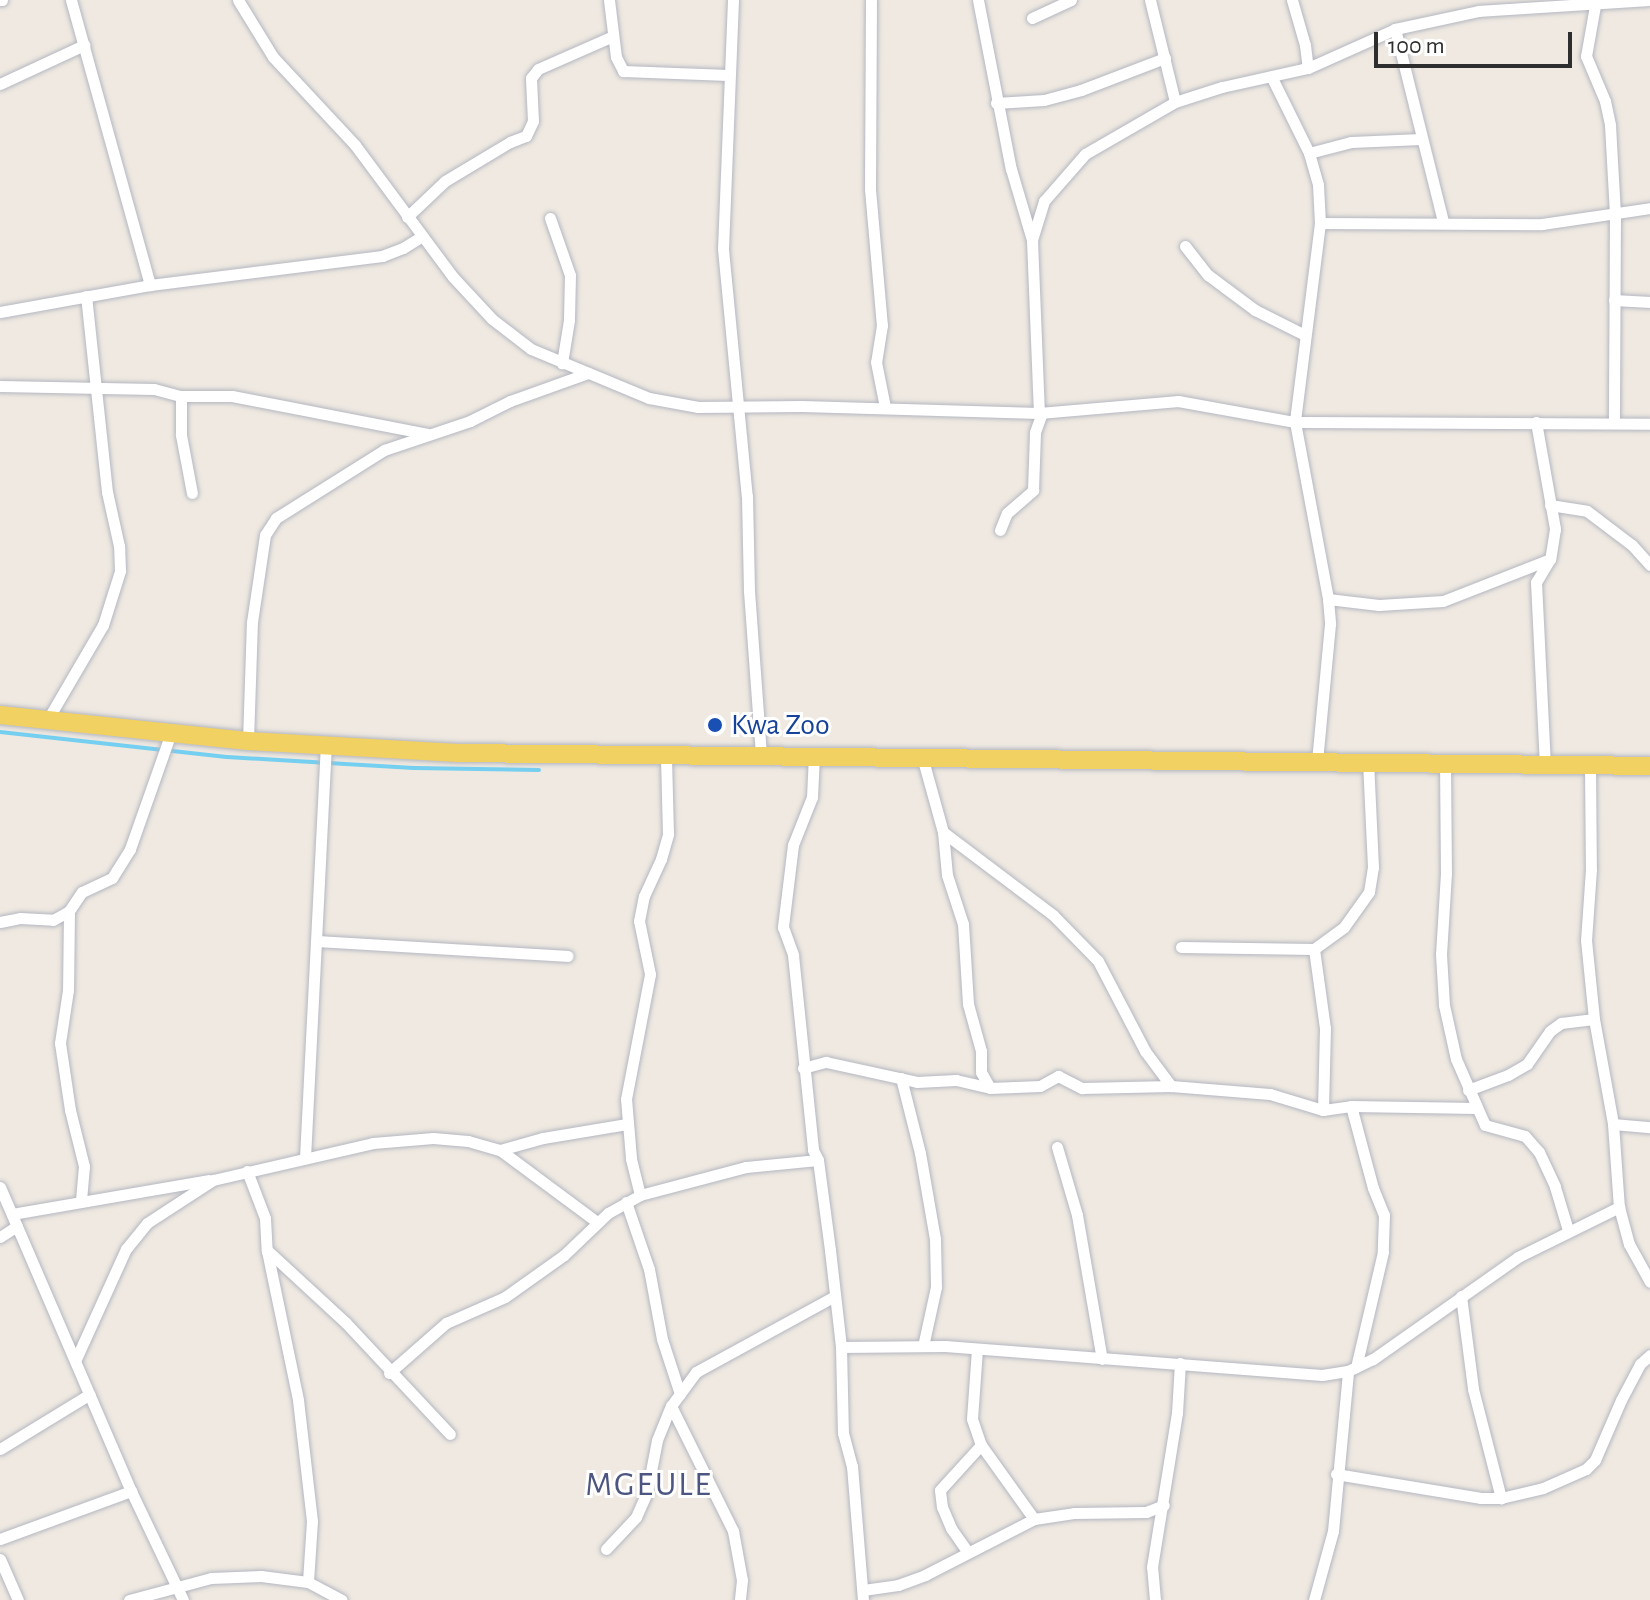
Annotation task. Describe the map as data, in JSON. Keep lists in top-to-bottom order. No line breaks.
{"districts":["MGEULE"],"places":["Kwa Zoo"],"scale_bar":"100 m"}
